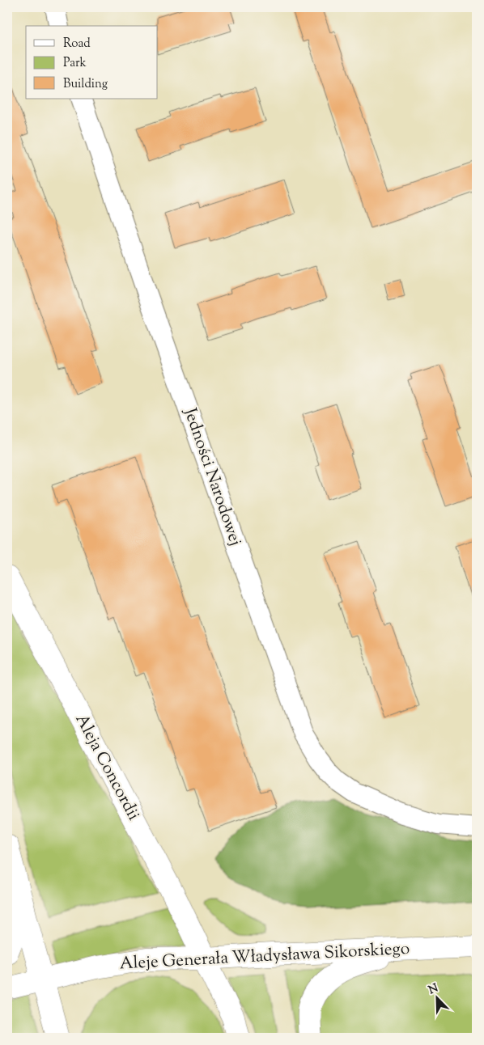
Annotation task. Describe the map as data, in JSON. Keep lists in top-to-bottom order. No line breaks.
{"streets":{"street":["Jedności Narodowej","Aleja Concordii","Aleje Generała Władysława Sikorskiego"]},"crossings":[["Aleja Concordii","Aleje Generała Władysława Sikorskiego"]],"legend":["Road","Park","Building"],"north":"top left"}
